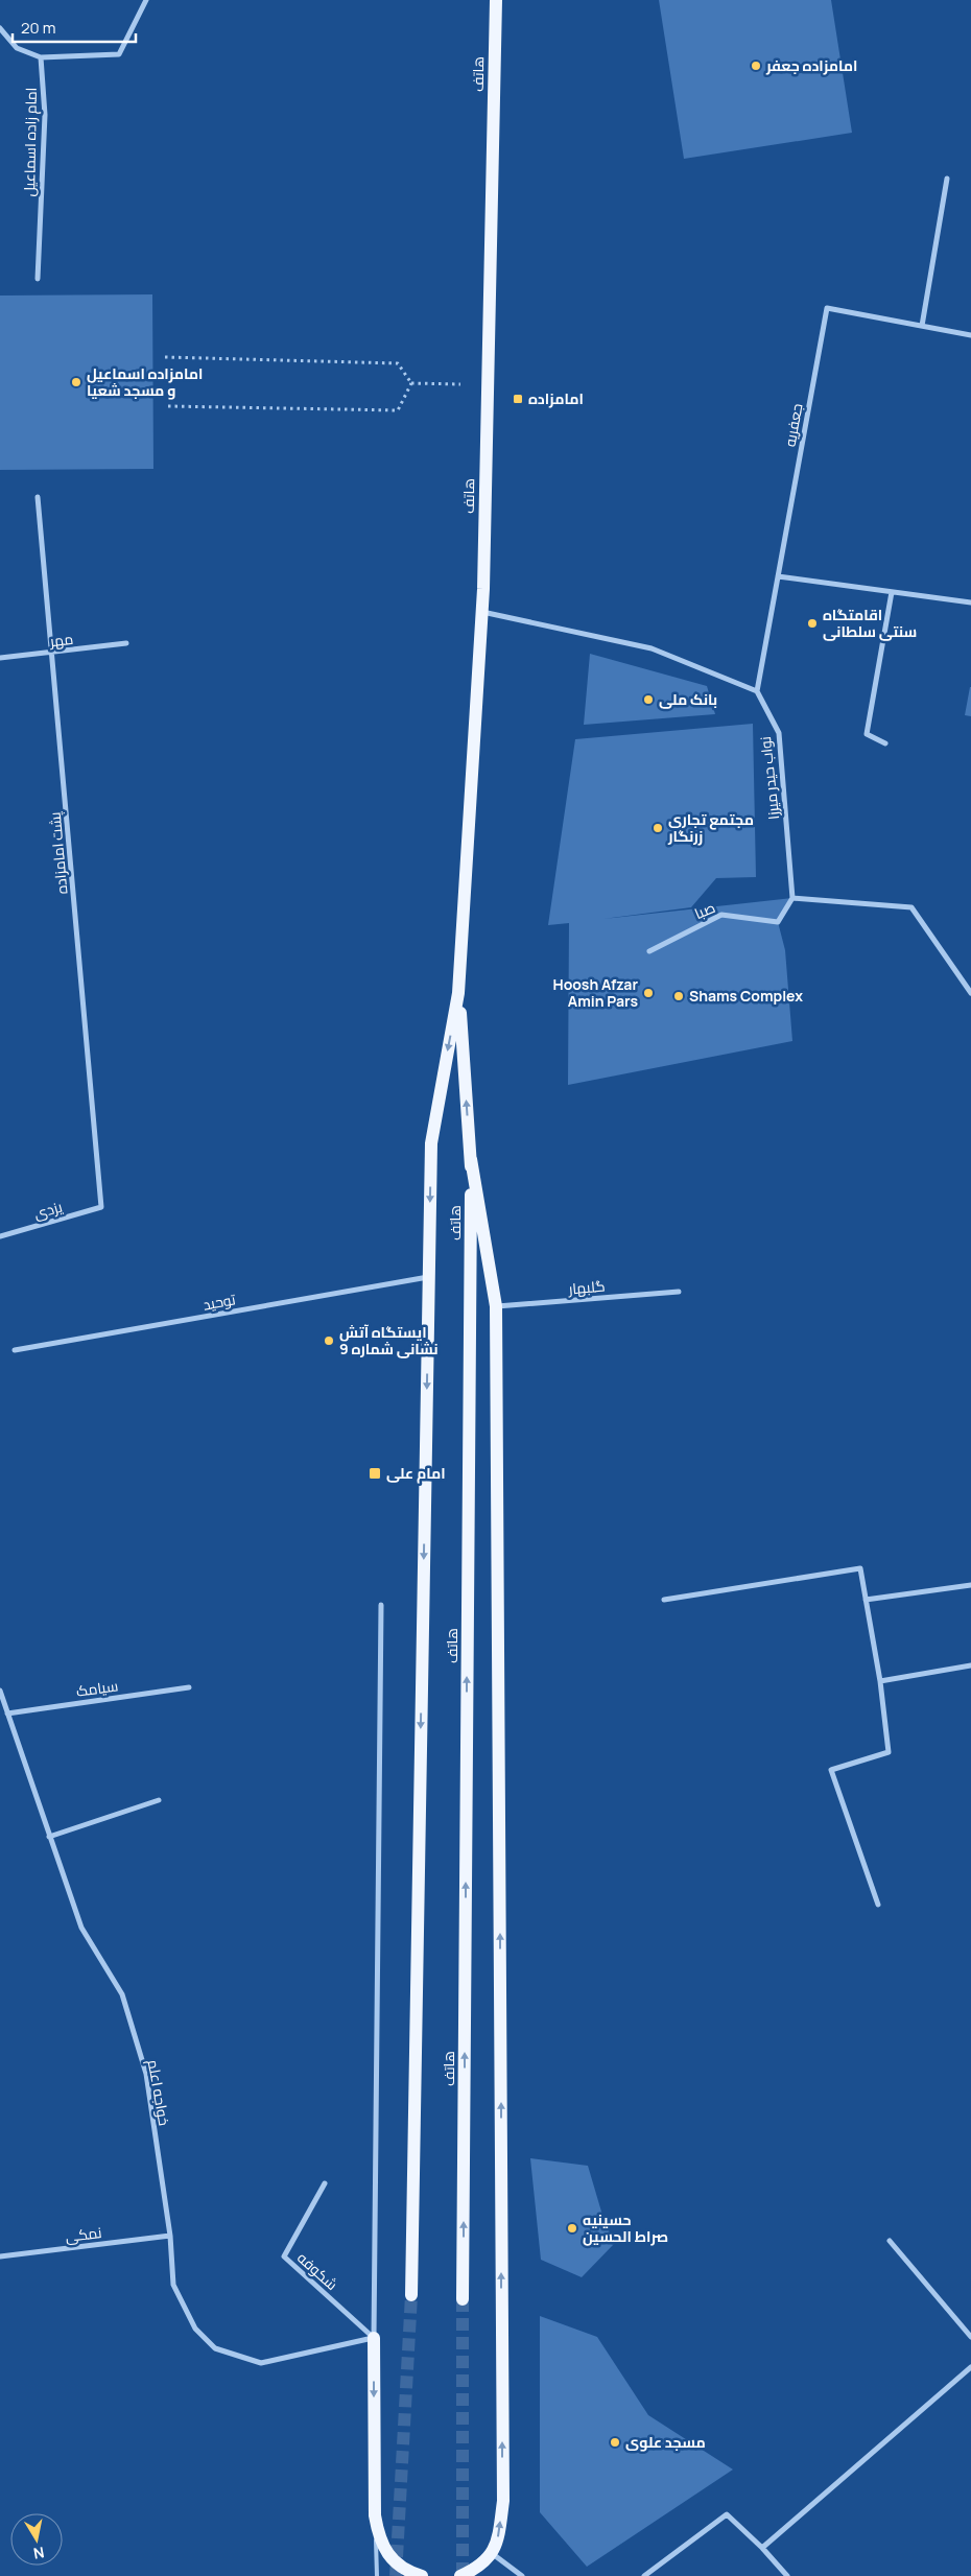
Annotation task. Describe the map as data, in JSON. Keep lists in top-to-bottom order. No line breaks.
{"streets":{"main road":["هاتف"],"street":["امام زاده اسماعیل","جعفریه","مهر","نواب حیدر میرزا","پشت امامزاده","صبا","یزدی","گلبهار","توحید","سیامک","خواجه اعلم","نمکی","شکوفه"]},"crossings":[["هاتف","توحید"],["جعفریه","نواب حیدر میرزا"],["مهر","پشت امامزاده"],["نواب حیدر میرزا","صبا"],["پشت امامزاده","یزدی"],["سیامک","خواجه اعلم"],["خواجه اعلم","نمکی"],["خواجه اعلم","شکوفه"]],"places":{"other":["امامزاده جعفر","امامزاده اسماعیل و مسجد شعیا","اقامتگاه سنتی سلطانی","بانک ملی","مجتمع تجاری زرنگار","Hoosh Afzar Amin Pars","Shams Complex","ایستگاه آتش نشانی شماره 9","حسینیه صراط الحسین","مسجد علوی"],"transit":["امامزاده","امام علی"]},"scale_bar":"20 m","north":"bottom"}
